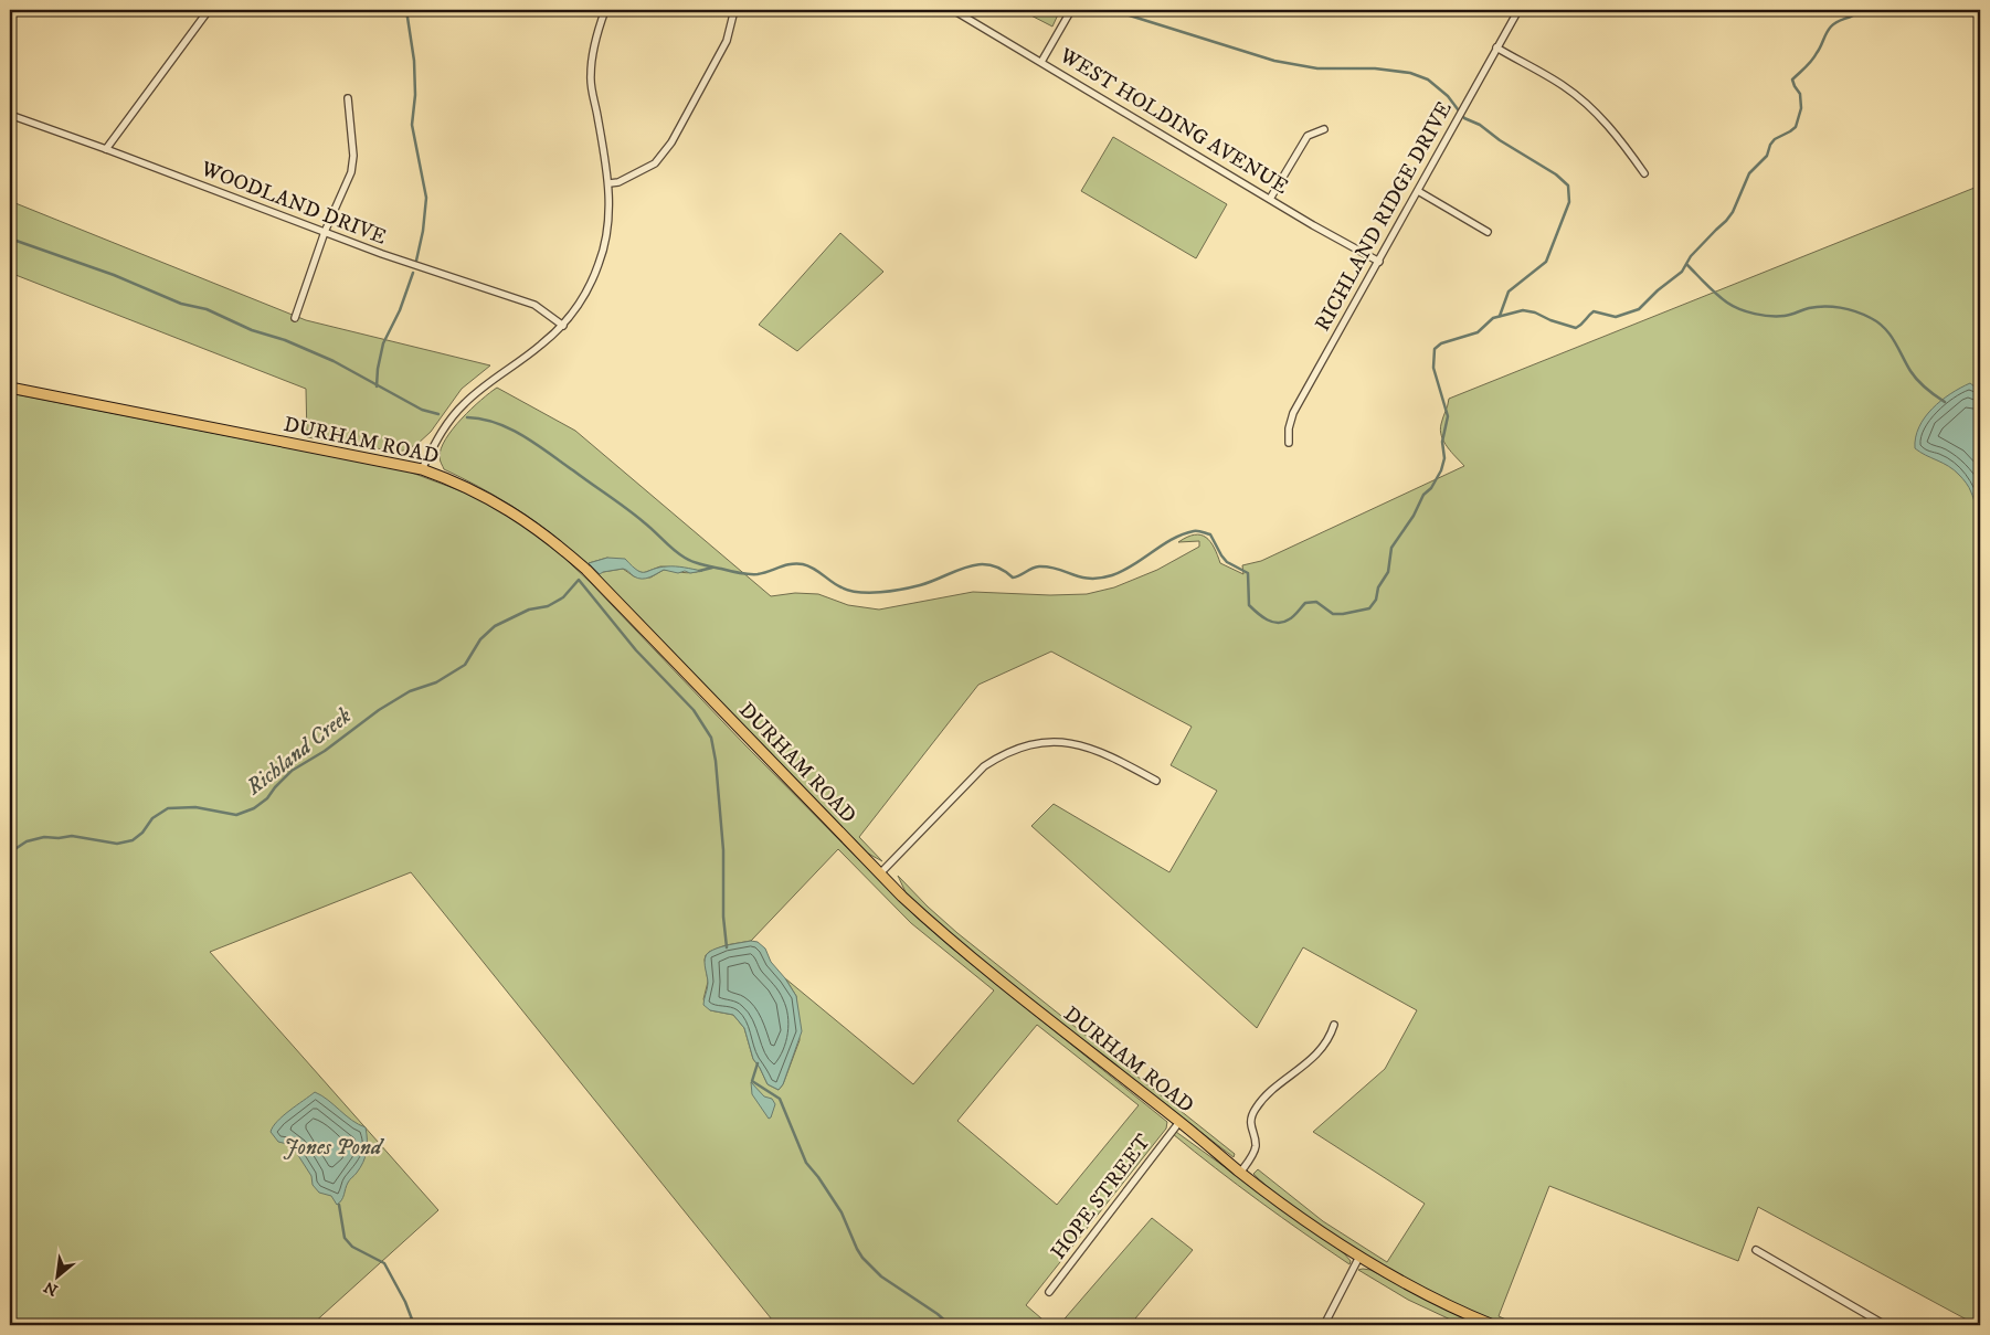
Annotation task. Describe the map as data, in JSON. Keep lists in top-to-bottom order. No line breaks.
{"streets":{"main road":["DURHAM ROAD"],"street":["WEST HOLDING AVENUE","WOODLAND DRIVE","RICHLAND RIDGE DRIVE","HOPE STREET"]},"crossings":[["WEST HOLDING AVENUE","RICHLAND RIDGE DRIVE"],["DURHAM ROAD","HOPE STREET"]],"water":["Richland Creek","Jones Pond"],"north":"bottom left"}
